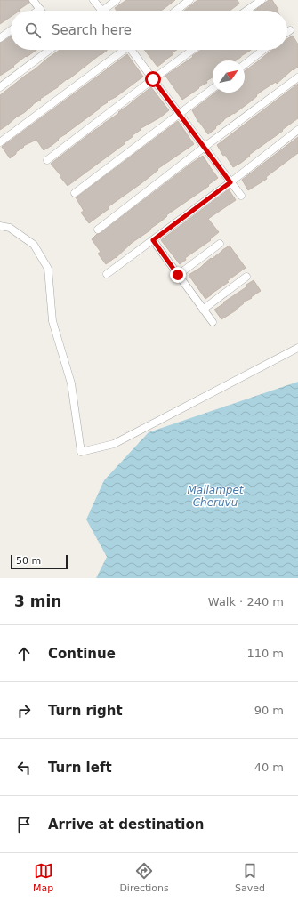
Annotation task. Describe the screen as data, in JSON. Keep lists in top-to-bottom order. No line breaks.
{"water":["Mallampet Cheruvu"],"scale_bar":"50 m","north":"top right","page":{"search":"Search here","scale":"50 m","heading":["3 min","Walk · 240 m"],"list":[["Continue","110 m"],["Turn right","90 m"],["Turn left","40 m"],"Arrive at destination"],"nav":["Map","Directions","Saved"]}}
